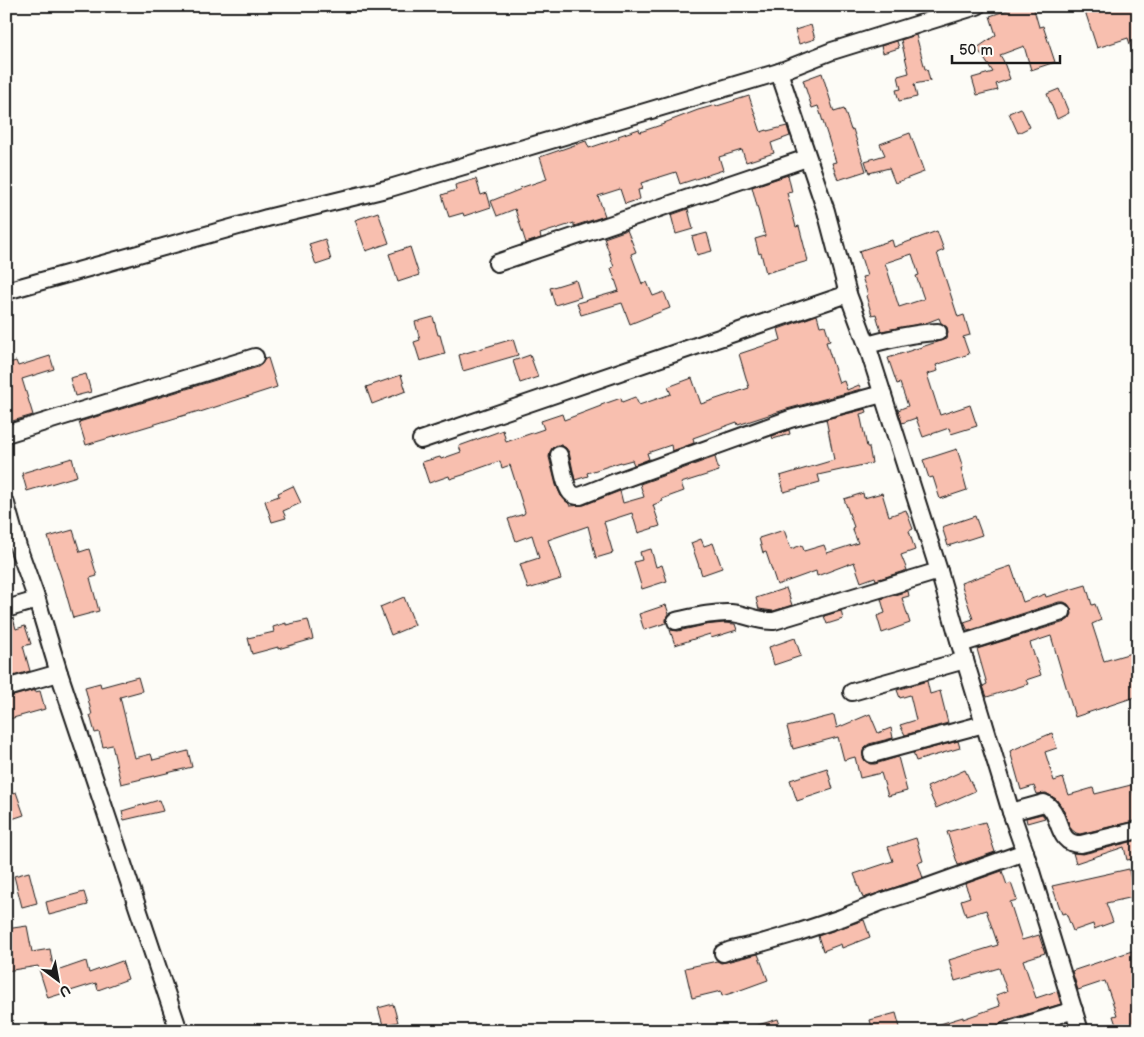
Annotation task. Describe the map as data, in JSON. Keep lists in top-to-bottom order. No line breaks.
{"scale_bar":"50 m","north":"bottom right"}
